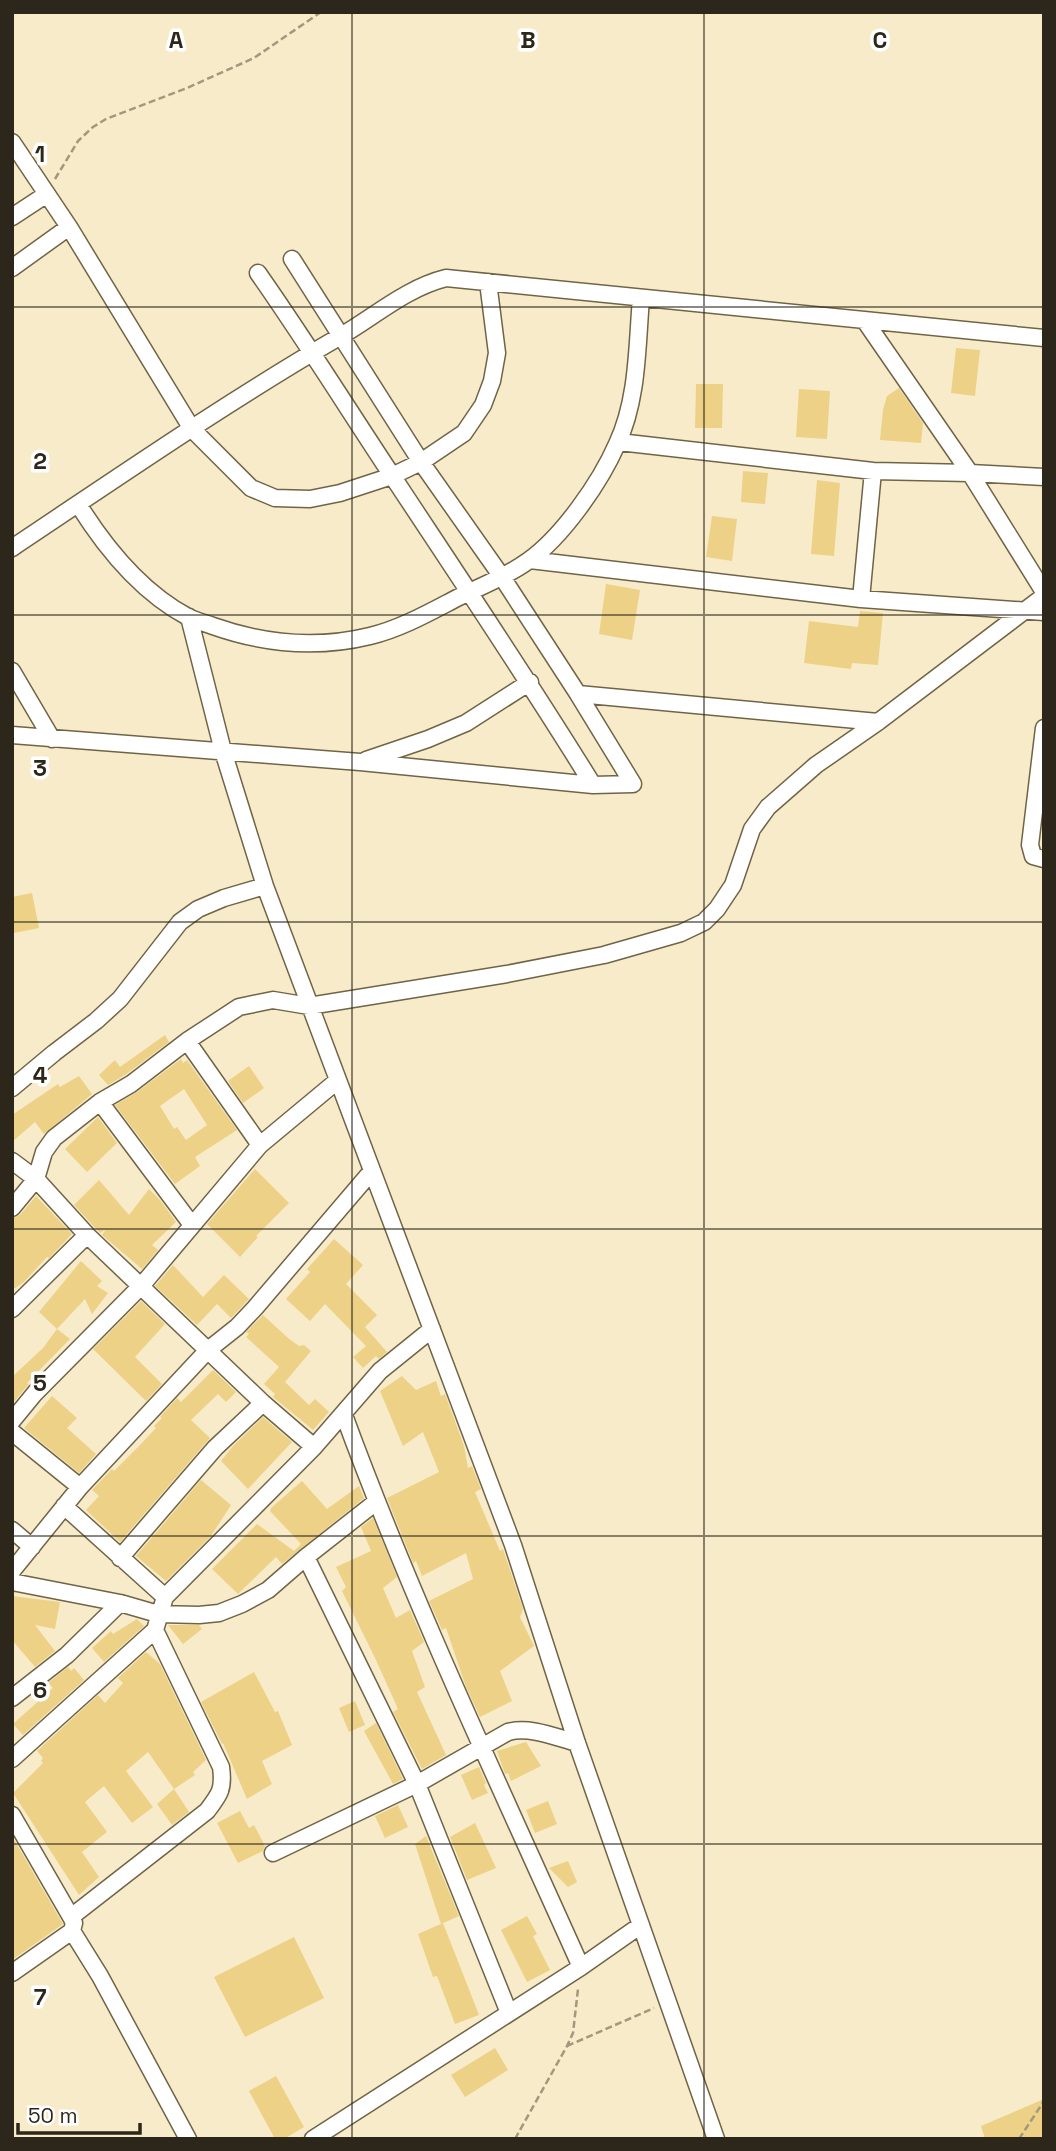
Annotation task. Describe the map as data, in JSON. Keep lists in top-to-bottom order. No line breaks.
{"scale_bar":"50 m","grid":{"columns":["A","B","C"],"rows":["1","2","3","4","5","6","7"]}}
